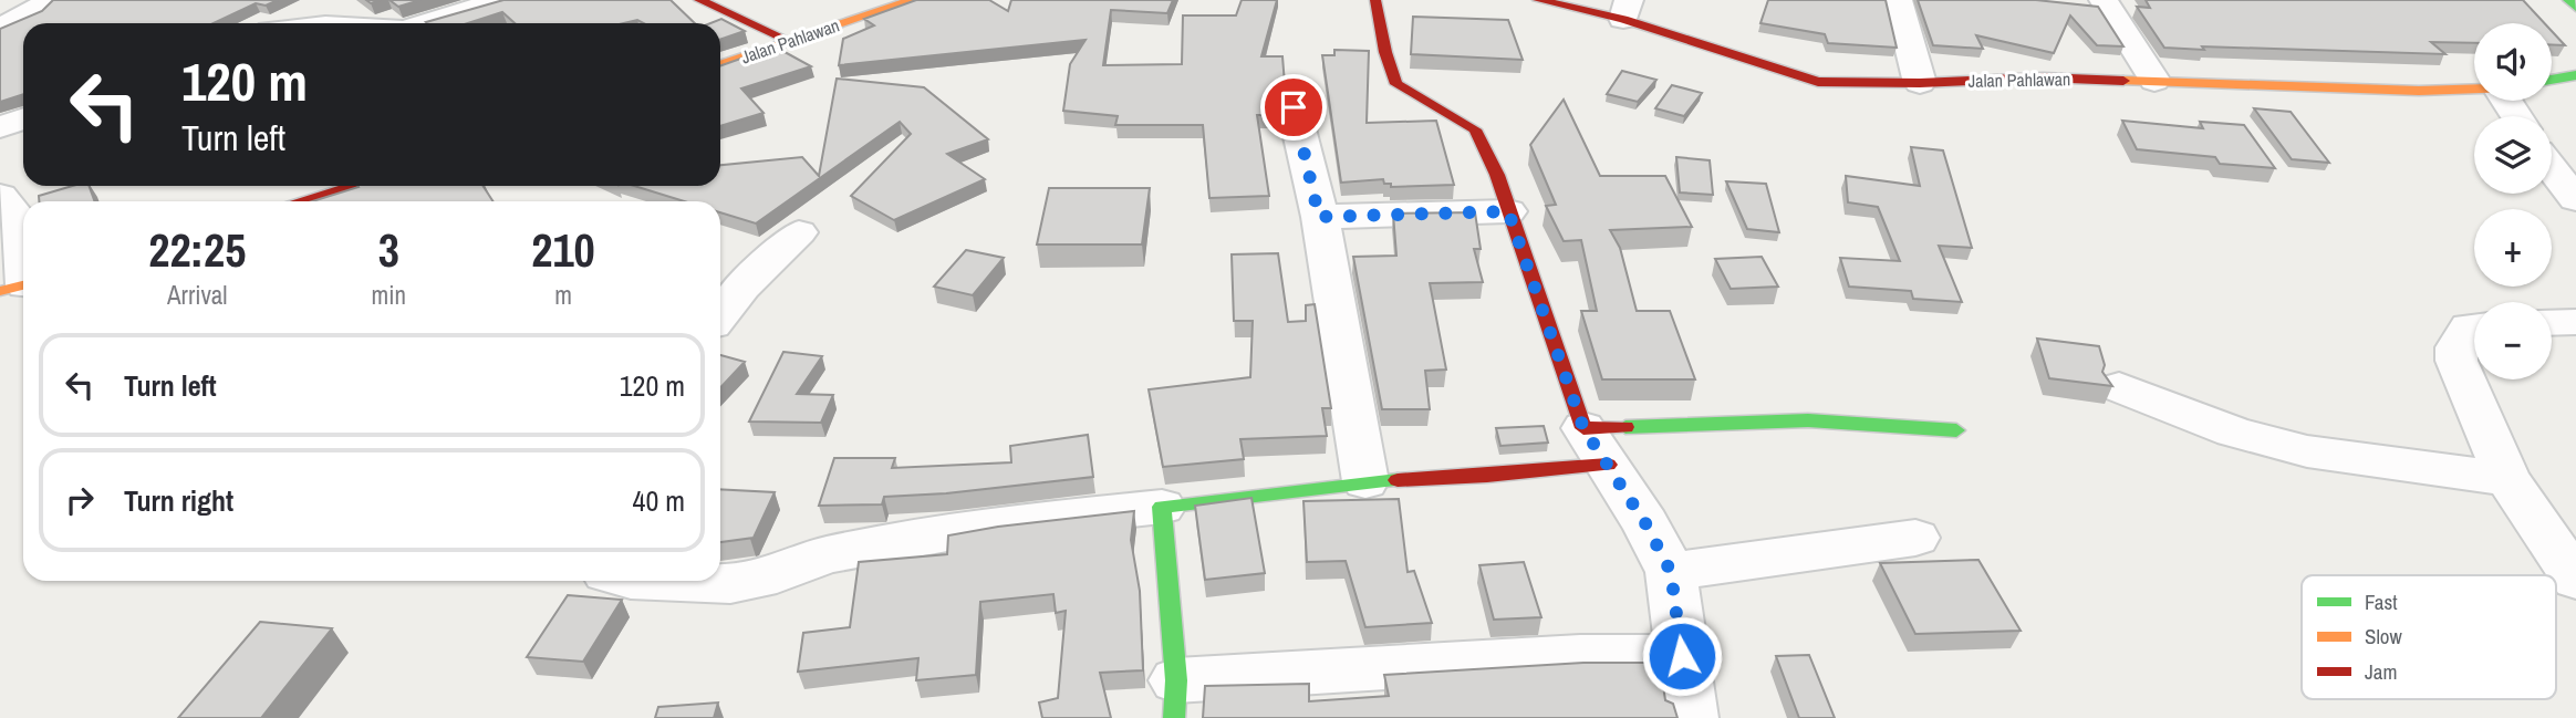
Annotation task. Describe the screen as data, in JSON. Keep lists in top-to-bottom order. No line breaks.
{"streets":{"main road":["Jalan Pahlawan"]},"legend":["Fast","Slow","Jam"],"page":{"map_buttons":["+","−"],"turn":["120 m","Turn left"],"eta":["22:25","Arrival","3","min","210","m"],"list":[{"name":"Turn left","value":"120 m"},{"name":"Turn right","value":"40 m"}]}}
